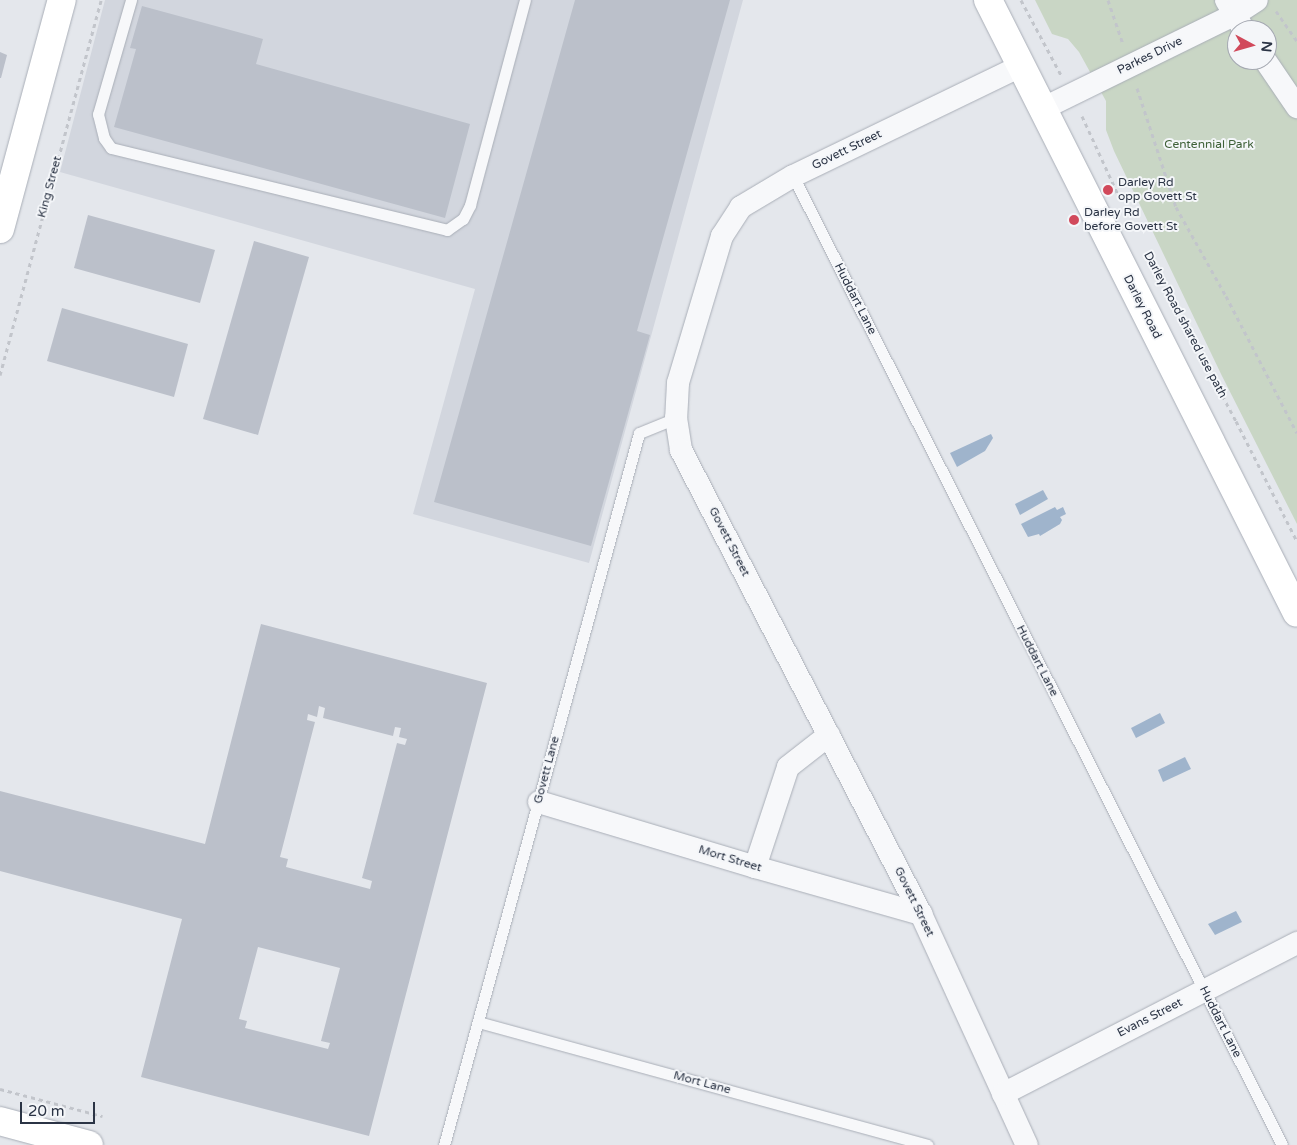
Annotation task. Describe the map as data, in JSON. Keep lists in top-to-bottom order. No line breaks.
{"streets":{"main road":["Darley Road"],"street":["Parkes Drive","Govett Street","Mort Street","Evans Street"],"lane":["Huddart Lane","Govett Lane","Mort Lane"],"path":["King Street","Darley Road shared use path"]},"crossings":[["Parkes Drive","Darley Road"],["Govett Street","Huddart Lane"],["Govett Street","Darley Road"],["Govett Street","Govett Lane"],["Govett Street","Mort Street"],["Govett Street","Evans Street"],["Huddart Lane","Evans Street"],["Govett Lane","Mort Street"],["Govett Lane","Mort Lane"]],"parks":["Centennial Park"],"places":["Darley Rd opp Govett St","Darley Rd before Govett St"],"scale_bar":"20 m","north":"right"}
